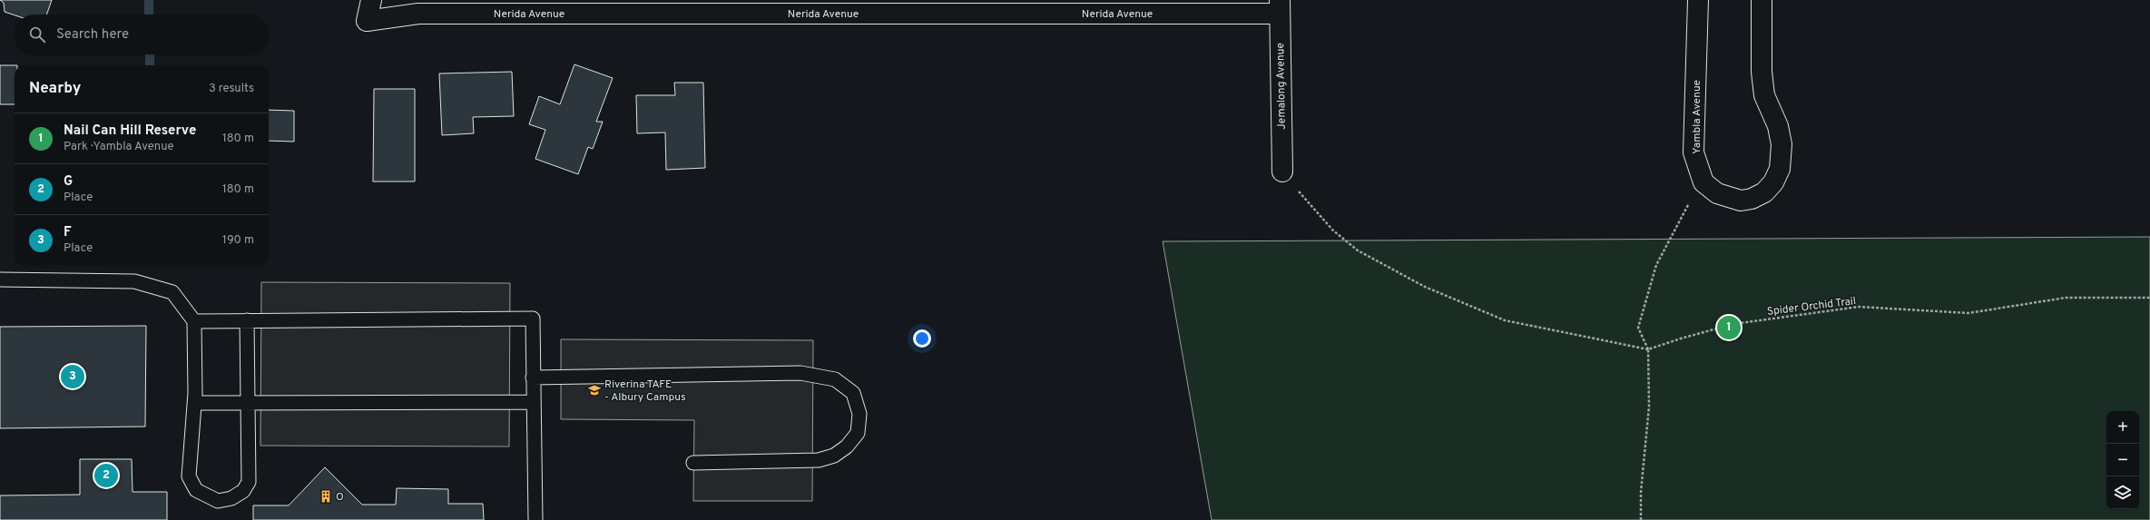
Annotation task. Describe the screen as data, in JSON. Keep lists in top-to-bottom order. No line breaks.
{"streets":{"street":["Nerida Avenue","Jemalong Avenue","Yambla Avenue"],"path":["Spider Orchid Trail"]},"crossings":[["Nerida Avenue","Jemalong Avenue"]],"places":{"school or university":["Riverina TAFE - Albury Campus"],"building":["O"]},"page":{"search":"Search here","heading":["Nearby","3 results"],"list":[{"mark":"1","name":"Nail Can Hill Reserve","note":"Park · Yambla Avenue","value":"180 m"},{"mark":"2","name":"G","note":"Place","value":"180 m"},{"mark":"3","name":"F","note":"Place","value":"190 m"}],"pins":["1","3","2"],"map_buttons":["+","−"]}}
